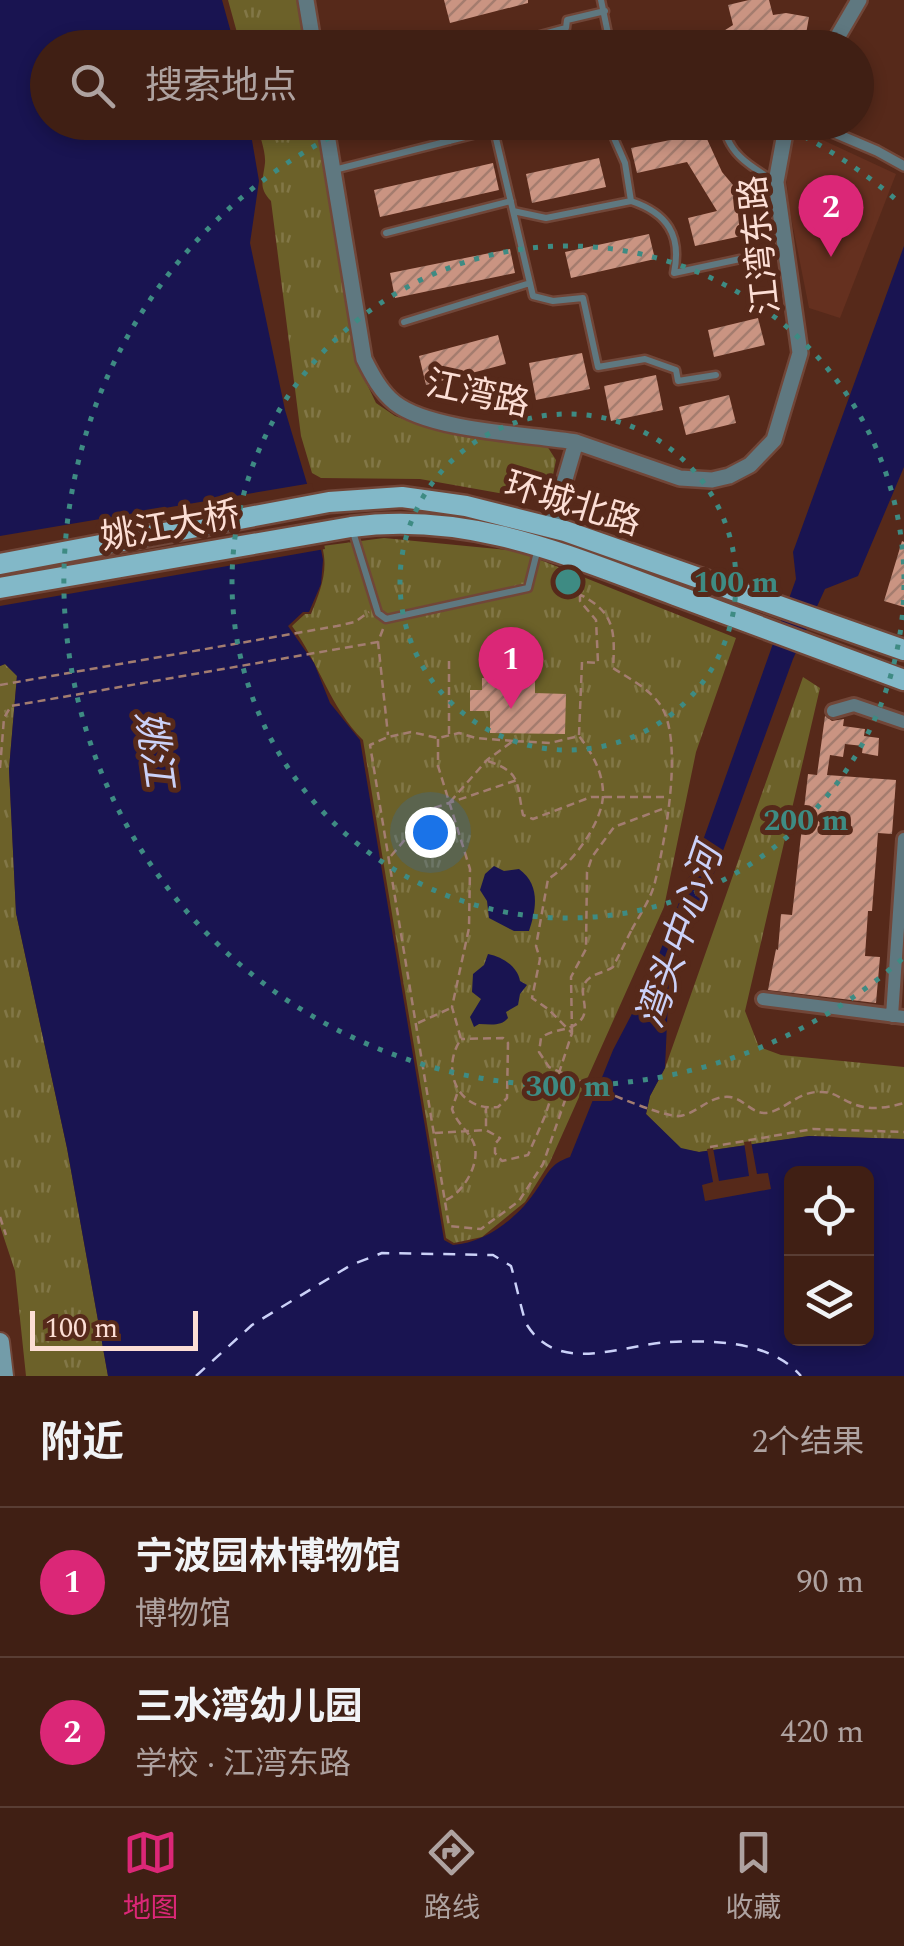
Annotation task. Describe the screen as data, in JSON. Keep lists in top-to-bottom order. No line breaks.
{"streets":{"main road":["环城北路","姚江大桥"],"street":["江湾东路","江湾路"]},"crossings":[["江湾东路","江湾路"],["环城北路","姚江大桥"]],"water":["姚江","湾头中心河"],"scale_bar":"100 m","page":{"search":"搜索地点","pins":["2","1"],"scale":"100 m","heading":["附近","2个结果"],"list":[{"mark":"1","name":"宁波园林博物馆","note":"博物馆","value":"90 m"},{"mark":"2","name":"三水湾幼儿园","note":"学校 · 江湾东路","value":"420 m"}],"nav":["地图","路线","收藏"]},"rings":["100 m","200 m","300 m"]}
